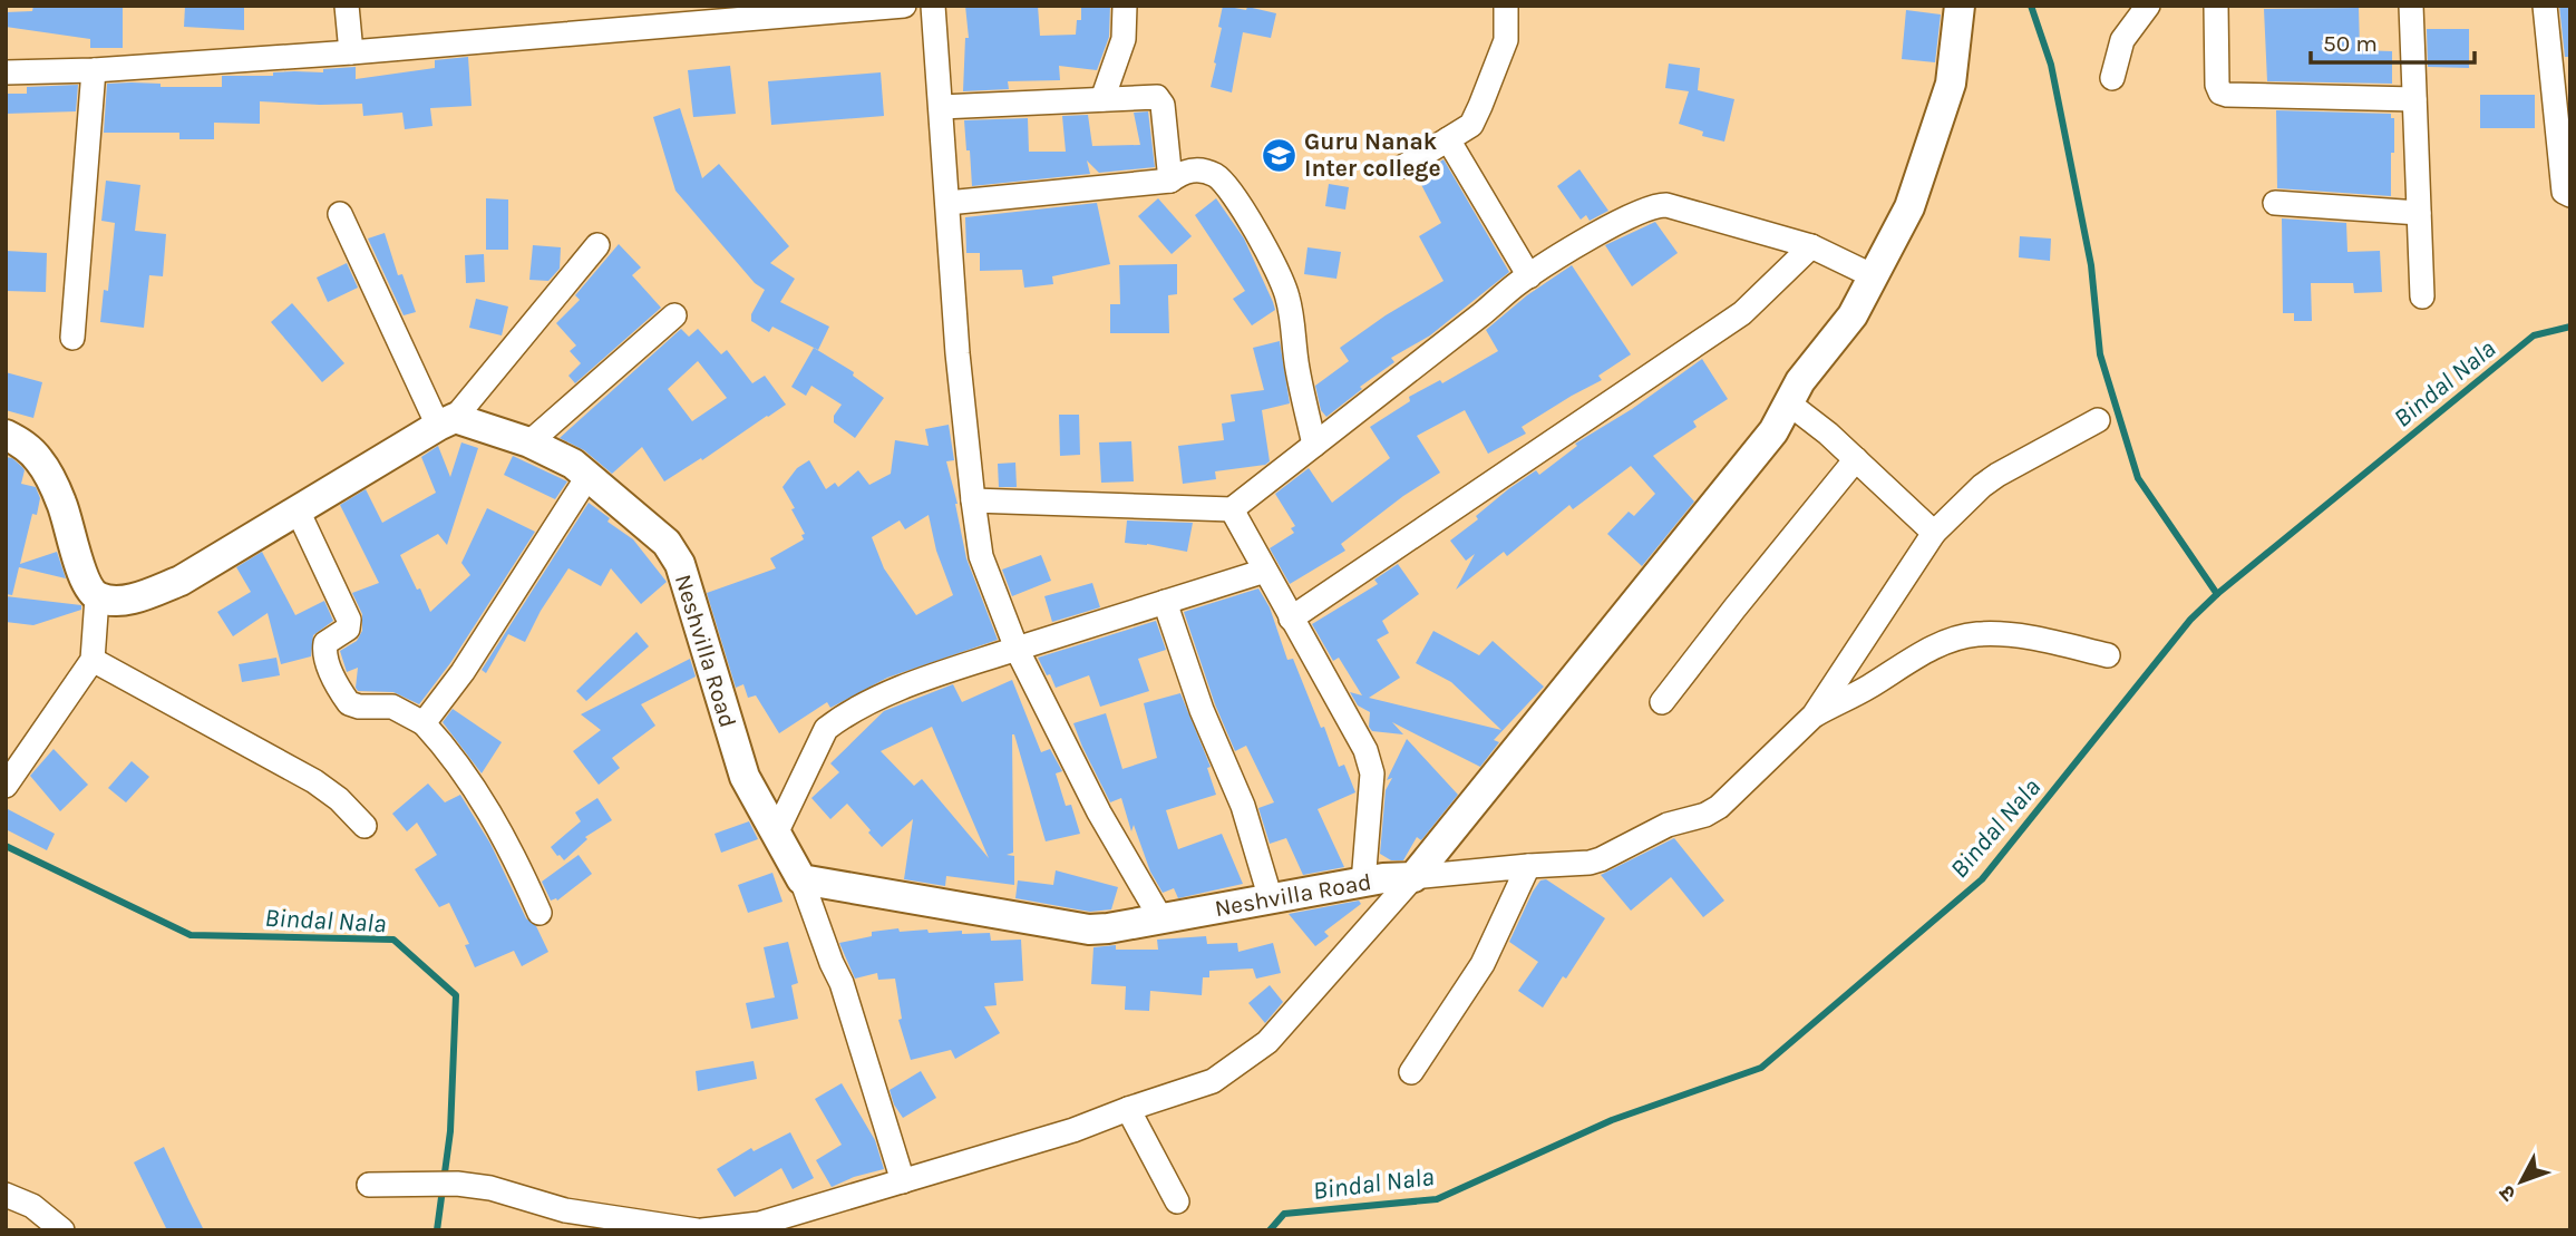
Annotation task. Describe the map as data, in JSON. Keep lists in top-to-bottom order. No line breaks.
{"streets":{"street":["Neshvilla Road"]},"water":["Bindal Nala"],"places":{"school or university":["Guru Nanak Inter college"]},"scale_bar":"50 m","north":"bottom left"}
